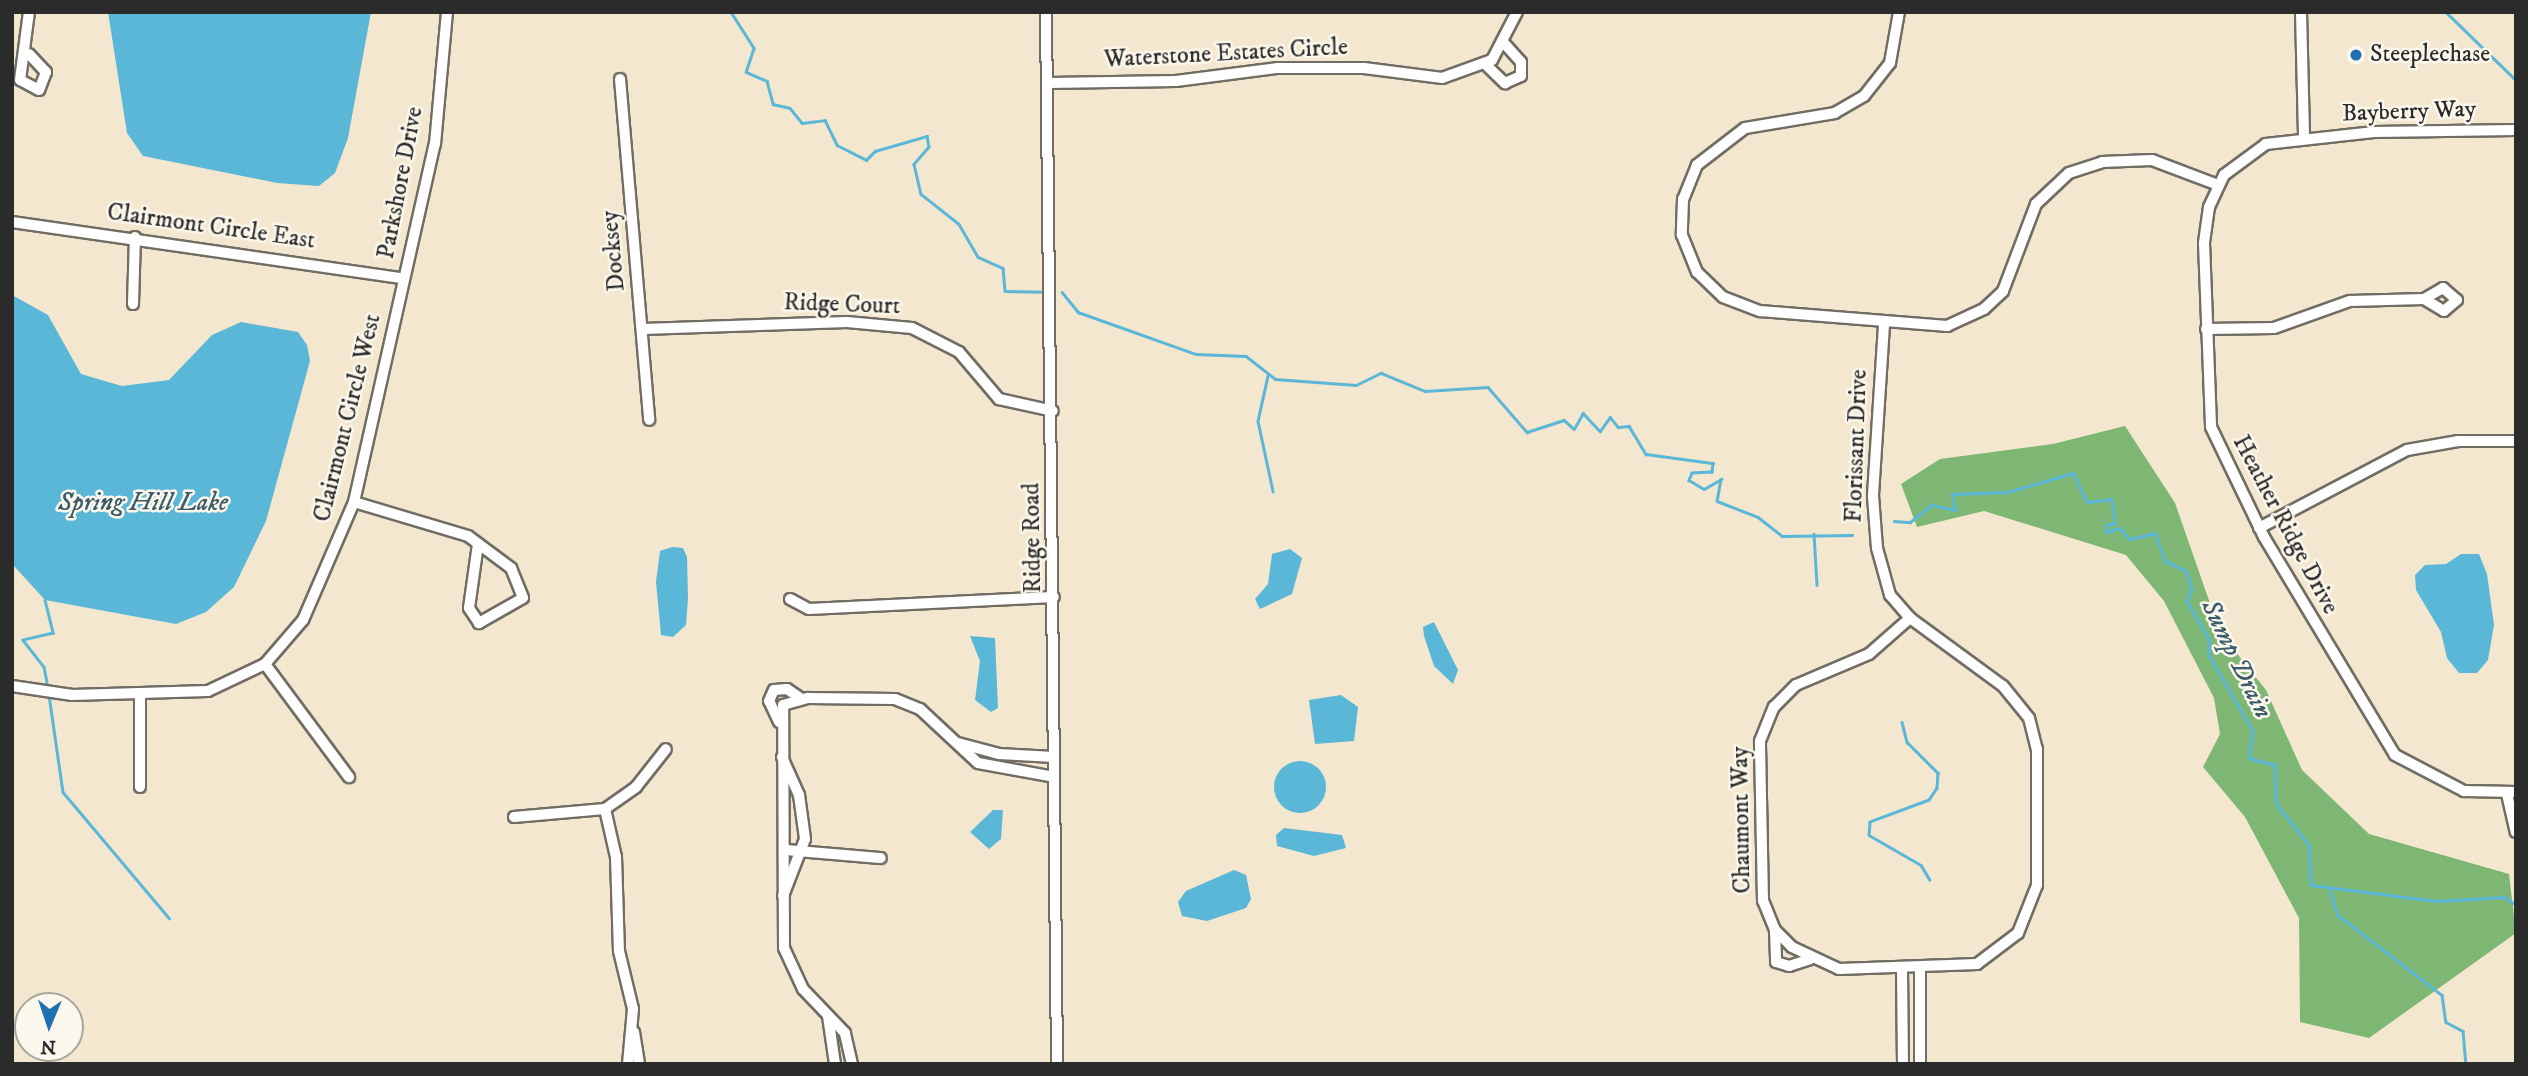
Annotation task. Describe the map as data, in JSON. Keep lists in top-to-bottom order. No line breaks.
{"streets":{"street":["Waterstone Estates Circle","Bayberry Way","Parkshore Drive","Clairmont Circle East","Docksey","Ridge Court","Clairmont Circle West","Florissant Drive","Heather Ridge Drive","Ridge Road","Chaumont Way"]},"crossings":[["Waterstone Estates Circle","Ridge Road"],["Parkshore Drive","Clairmont Circle East"],["Parkshore Drive","Clairmont Circle West"],["Clairmont Circle East","Clairmont Circle West"],["Docksey","Ridge Court"],["Ridge Court","Ridge Road"],["Florissant Drive","Chaumont Way"]],"water":["Spring Hill Lake","Sump Drain"],"places":["Steeplechase"],"north":"bottom"}
